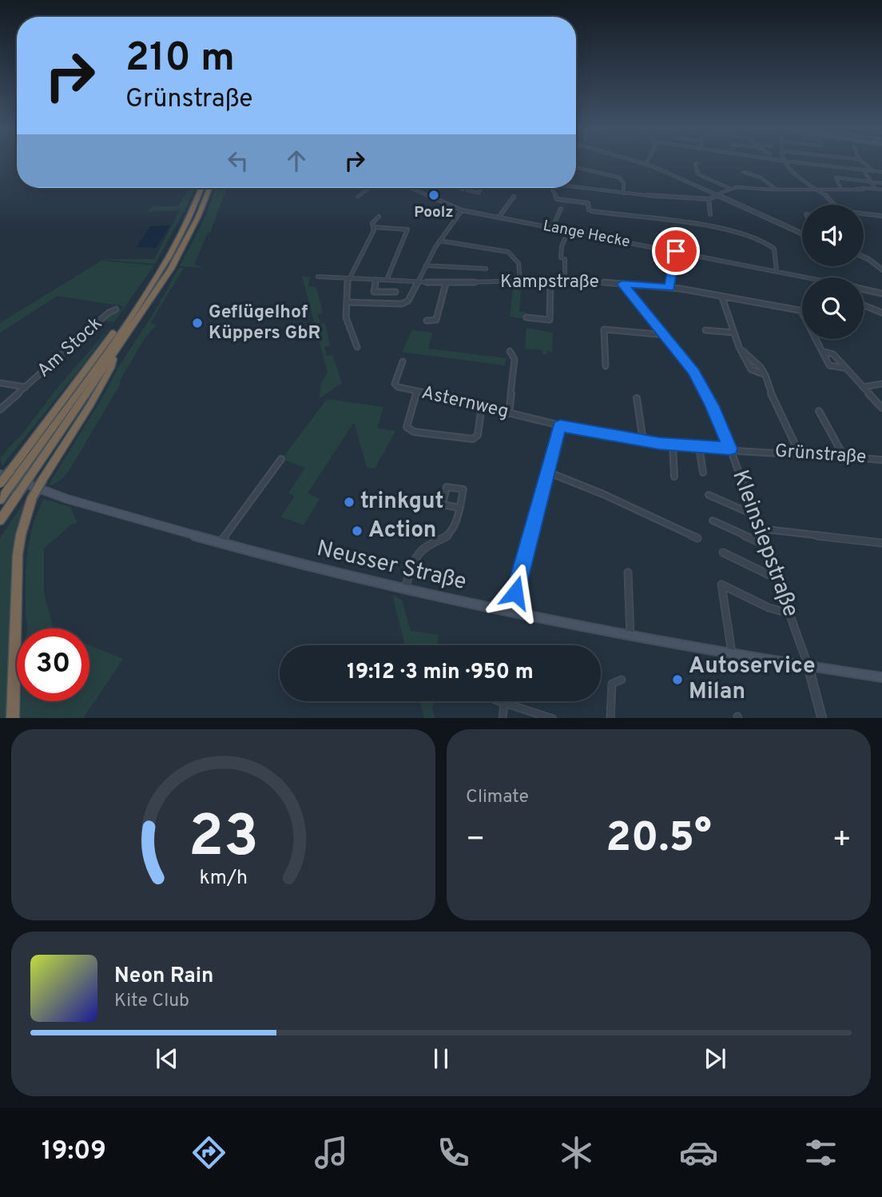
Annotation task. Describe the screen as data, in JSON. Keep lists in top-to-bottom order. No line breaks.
{"streets":{"main road":["Neusser Straße"],"street":["Lange Hecke","Kampstraße","Am Stock","Asternweg","Grünstraße","Kleinsiepstraße"]},"crossings":[["Kampstraße","Kleinsiepstraße"],["Asternweg","Grünstraße"],["Grünstraße","Kleinsiepstraße"],["Kleinsiepstraße","Neusser Straße"]],"places":["Poolz","Geflügelhof Küppers GbR","trinkgut","Action","Autoservice Milan"],"page":{"turn":["210 m","Grünstraße"],"limit":"30","trip":"19:12 · 3 min · 950 m","tile":"Climate","heat":["−","20.5°","+"],"song":["Neon Rain","Kite Club"],"tabs":"19:09","gauge":["23","km/h"]}}
